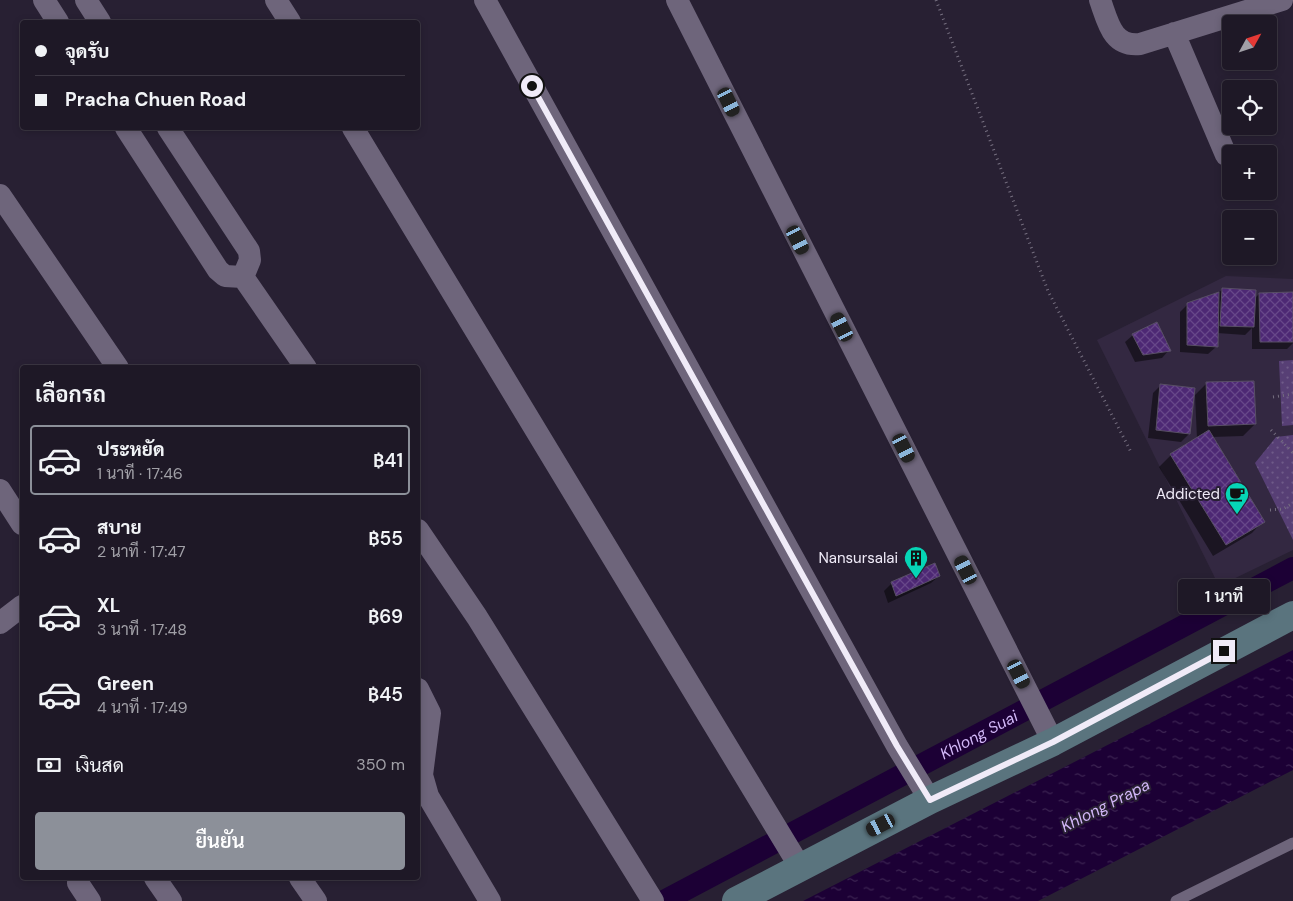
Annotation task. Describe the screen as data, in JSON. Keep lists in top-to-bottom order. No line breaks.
{"water":["Khlong Suai","Khlong Prapa"],"places":{"cafe":["Addicted"],"building":["Nansursalai"]},"north":"top right","page":{"map_buttons":["+","−"],"banner":["จุดรับ","Pracha Chuen Road"],"heading":"เลือกรถ","list":[{"name":"ประหยัด","note":"1 นาที · 17:46","value":"฿41"},{"name":"สบาย","note":"2 นาที · 17:47","value":"฿55"},{"name":"XL","note":"3 นาที · 17:48","value":"฿69"},{"name":"Green","note":"4 นาที · 17:49","value":"฿45"}],"bubble":"1 นาที","pay":["เงินสด","350 m"],"buttons":"ยืนยัน"}}
